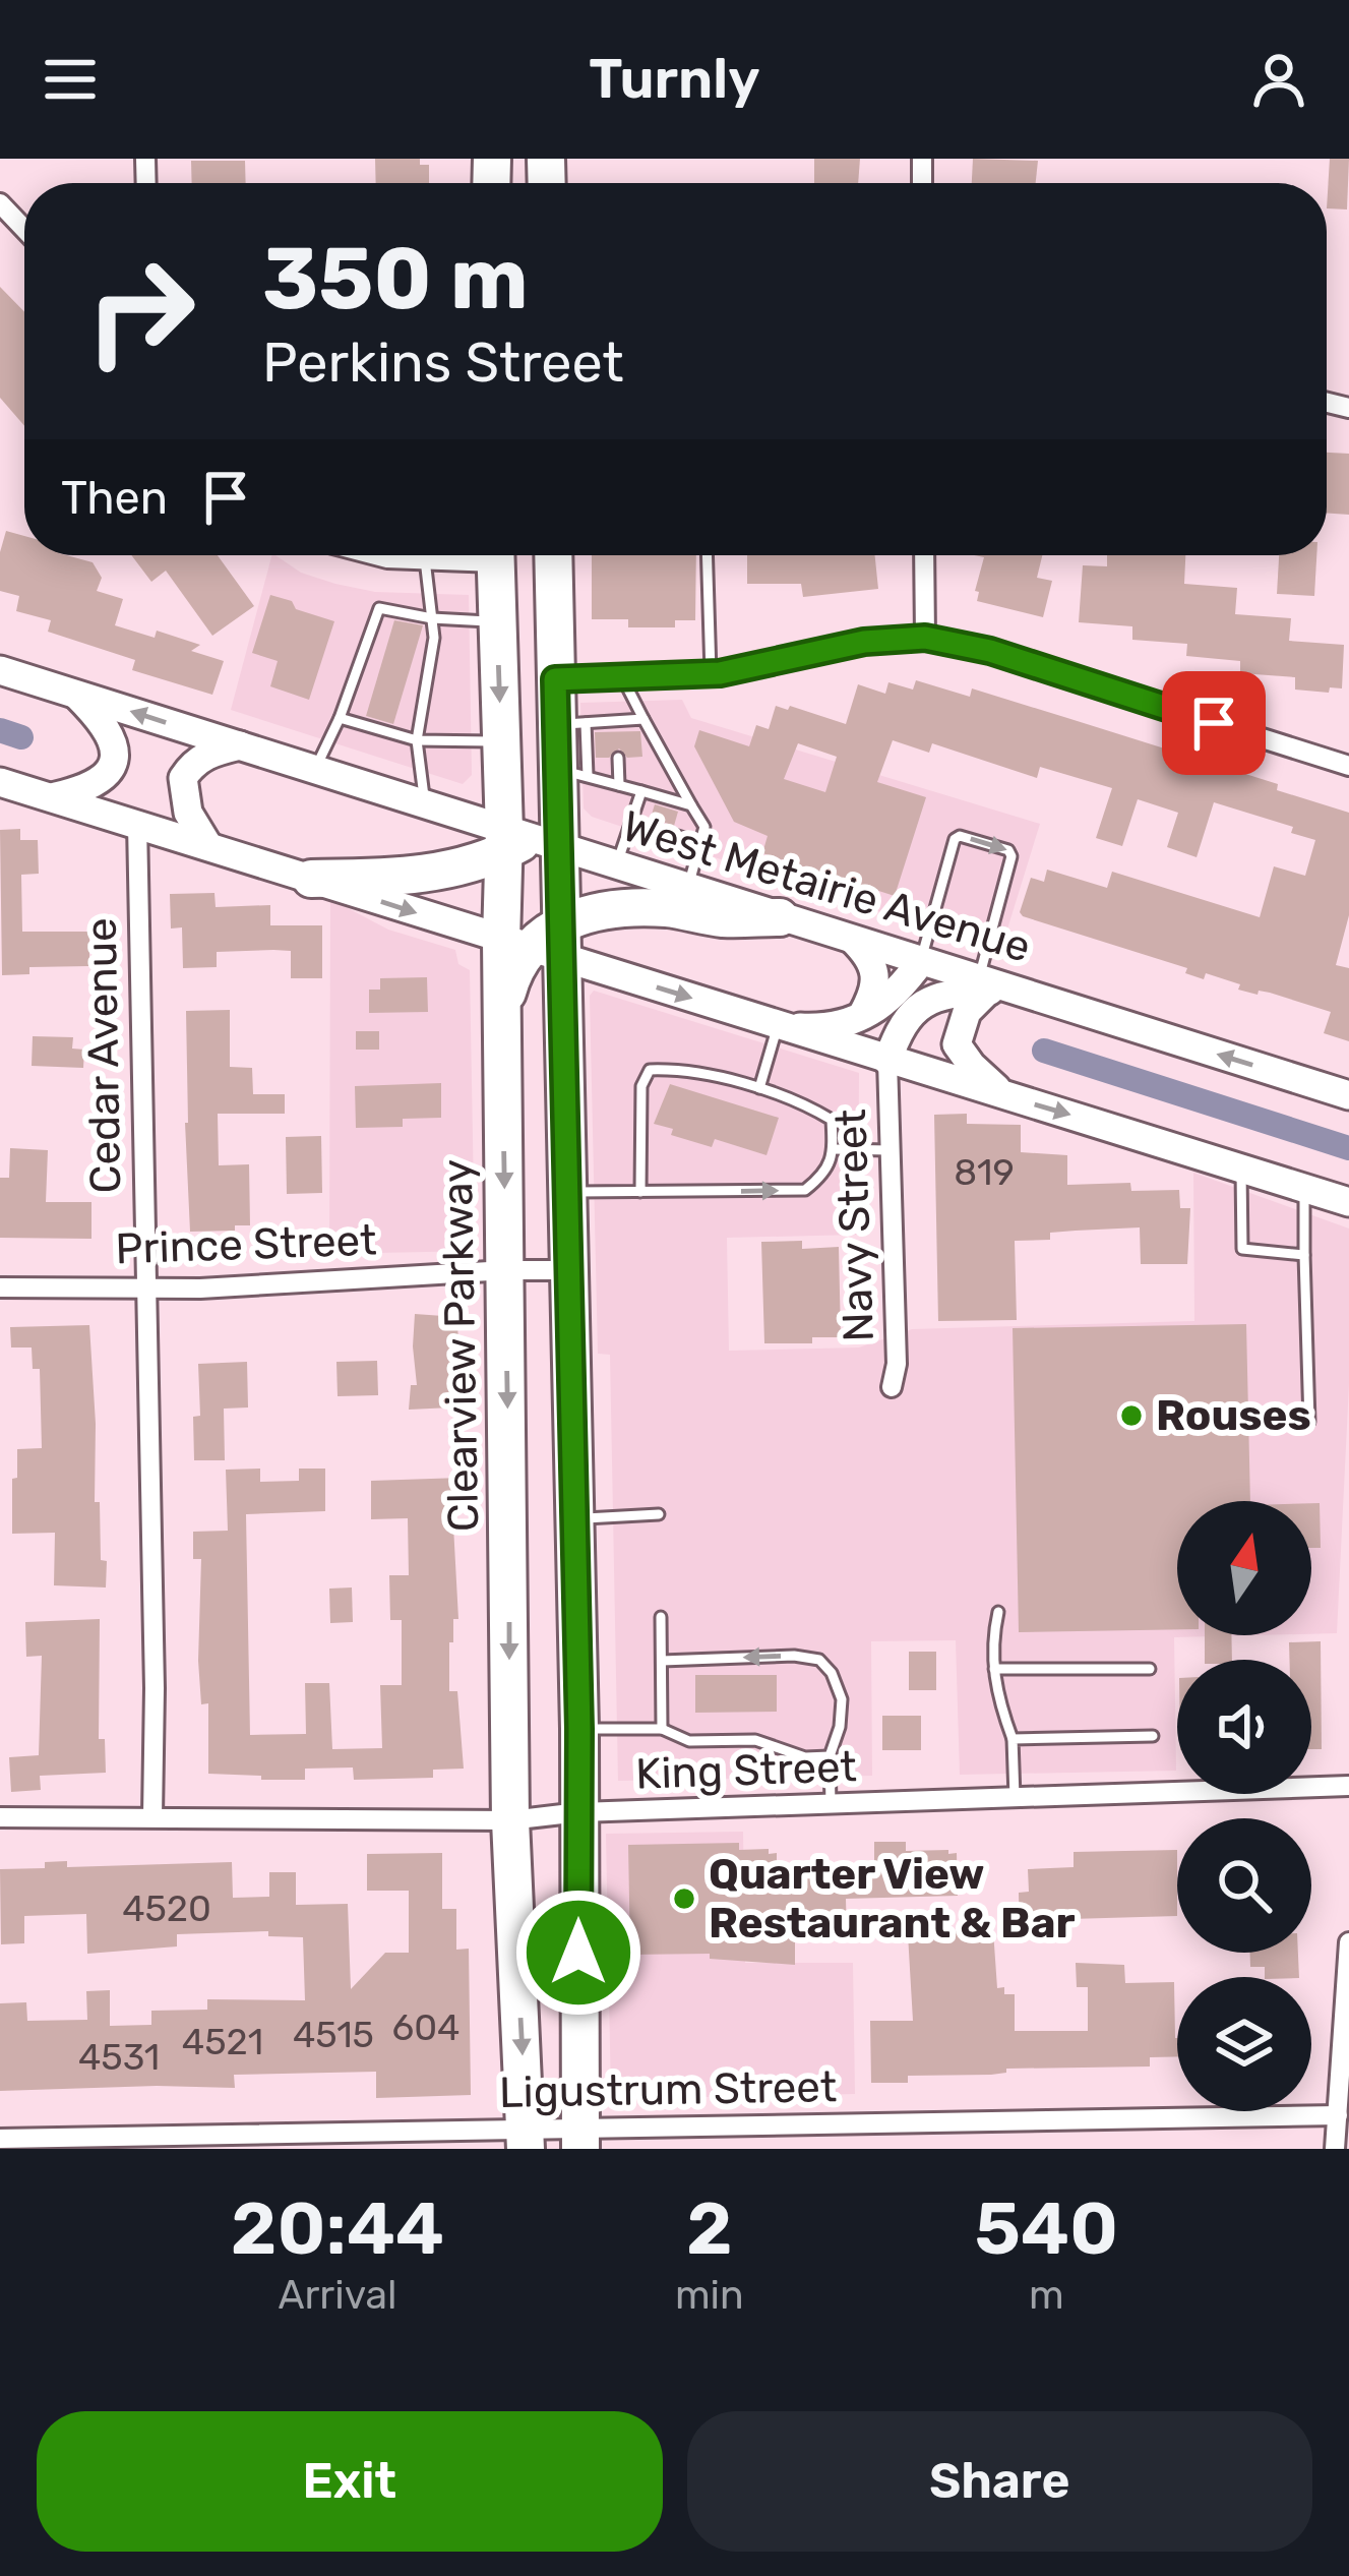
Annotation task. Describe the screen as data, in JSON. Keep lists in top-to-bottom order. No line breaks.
{"streets":{"highway":["Clearview Parkway"],"main road":["West Metairie Avenue"],"street":["Cedar Avenue","Navy Street","Prince Street","King Street","Ligustrum Street"]},"crossings":[["West Metairie Avenue","Clearview Parkway"],["Cedar Avenue","Prince Street"],["Cedar Avenue","King Street"],["Prince Street","Clearview Parkway"],["Clearview Parkway","King Street"],["Clearview Parkway","Ligustrum Street"]],"places":["Rouses","Quarter View Restaurant & Bar"],"house_numbers":["819","4520","604","4515","4521","4531"],"north":"top","page":{"header":"Turnly","turn":["350 m","Perkins Street"],"then":"Then","eta":["20:44","Arrival","2","min","540","m"],"buttons":["Exit","Share"]}}
